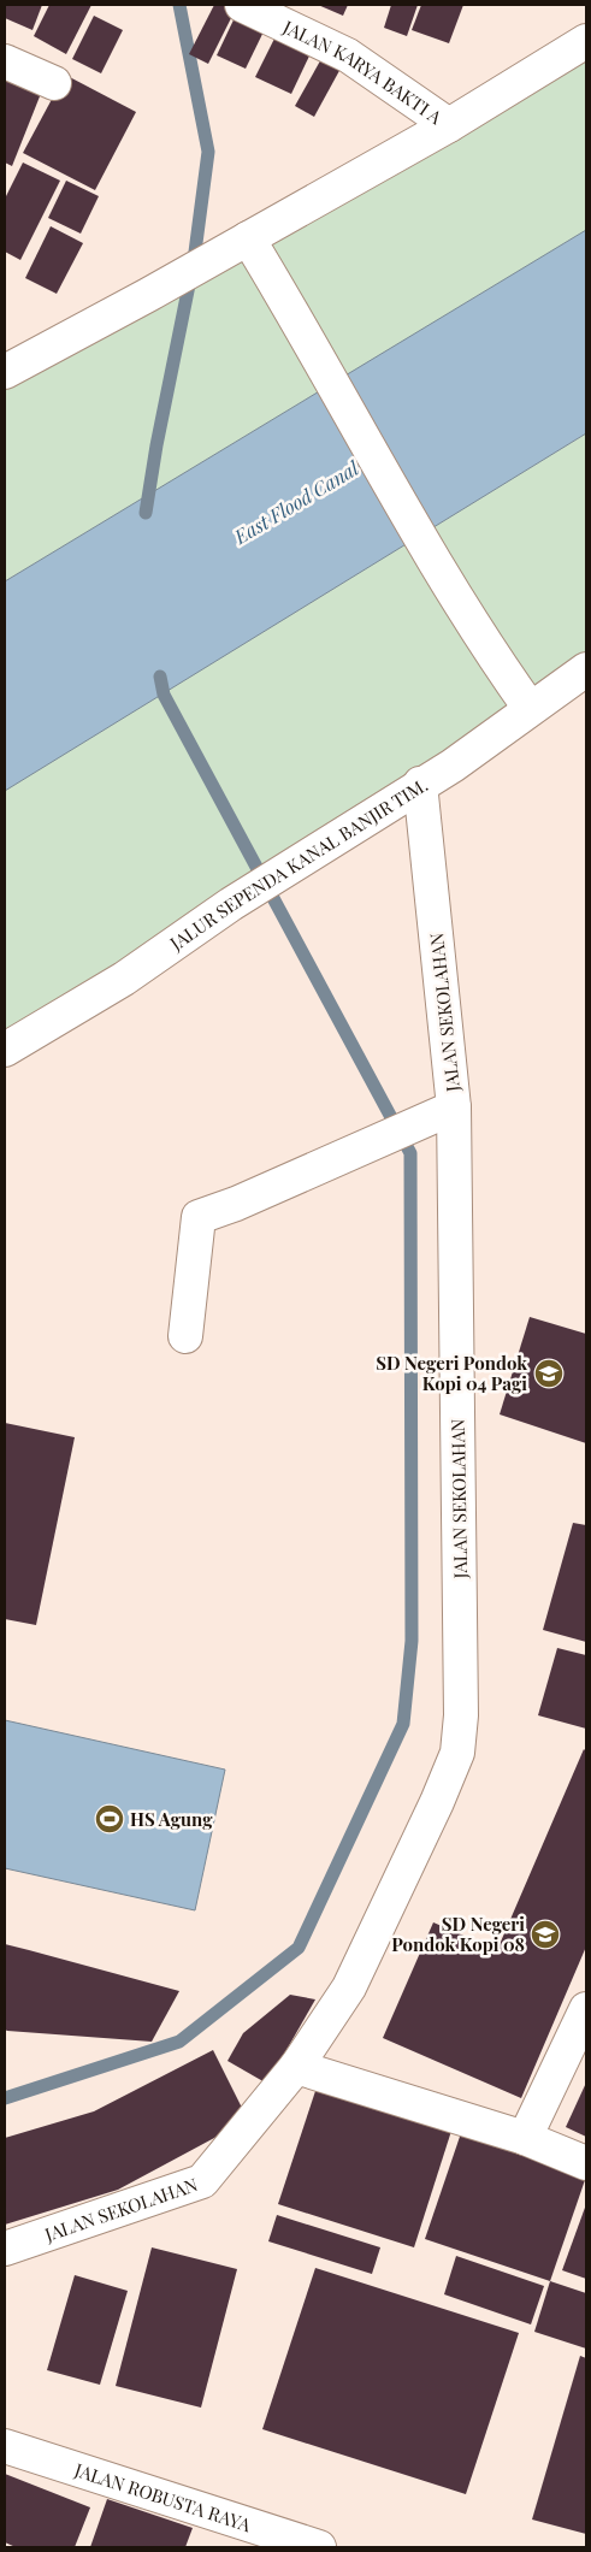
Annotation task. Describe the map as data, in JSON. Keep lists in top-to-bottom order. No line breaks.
{"streets":{"street":["JALAN KARYA BAKTI A","JALUR SEPENDA KANAL BANJIR TIM.","JALAN SEKOLAHAN","JALAN ROBUSTA RAYA"]},"crossings":[["JALUR SEPENDA KANAL BANJIR TIM.","JALAN SEKOLAHAN"]],"water":["East Flood Canal"],"places":{"school or university":["SD Negeri Pondok Kopi 04 Pagi","SD Negeri Pondok Kopi 08"],"sports":["HS Agung"]}}
